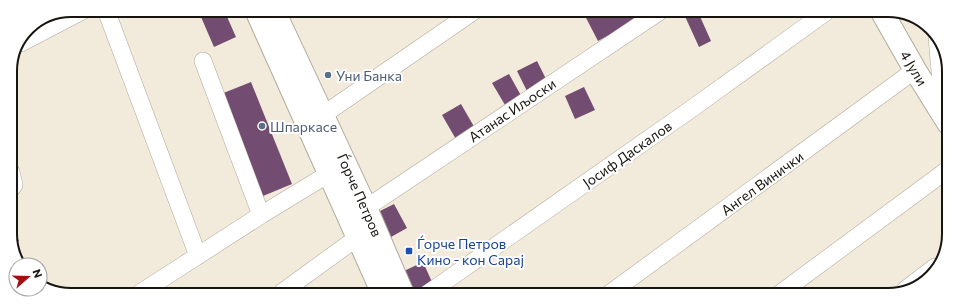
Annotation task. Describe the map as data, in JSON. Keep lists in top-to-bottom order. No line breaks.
{"streets":{"street":["4 Јули","Aтанас Иљоски","Јосиф Даскалов","Ангел Винички","Ѓорче Петров"]},"crossings":[["4 Јули","Ангел Винички"],["Aтанас Иљоски","Ѓорче Петров"]],"places":{"other":["Уни Банка","Шпаркасе"],"transit":["Ѓорче Петров Кино - кон Сарај"]},"north":"right"}
